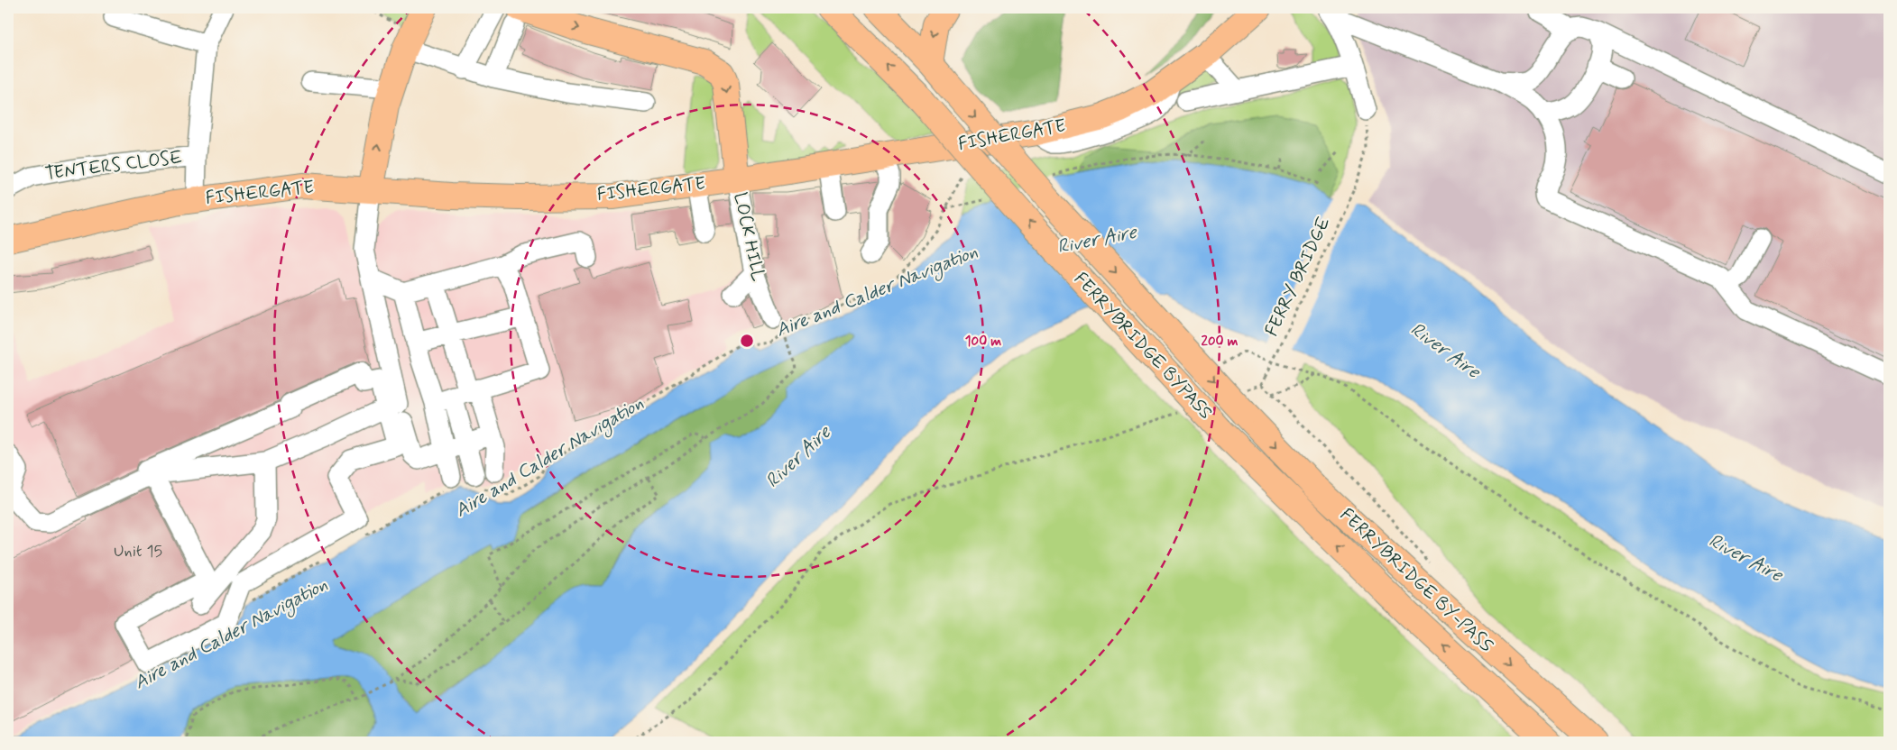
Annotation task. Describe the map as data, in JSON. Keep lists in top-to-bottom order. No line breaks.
{"streets":{"main road":["FISHERGATE","FERRYBRIDGE BYPASS","FERRYBRIDGE BY-PASS"],"street":["TENTERS CLOSE","LOCK HILL"],"path":["FERRY BRIDGE"]},"crossings":[["FISHERGATE","TENTERS CLOSE"],["FISHERGATE","LOCK HILL"],["FERRYBRIDGE BYPASS","FERRYBRIDGE BY-PASS"]],"water":["River Aire","Aire and Calder Navigation"],"house_numbers":["Unit 15"],"rings":["100 m","200 m"]}
